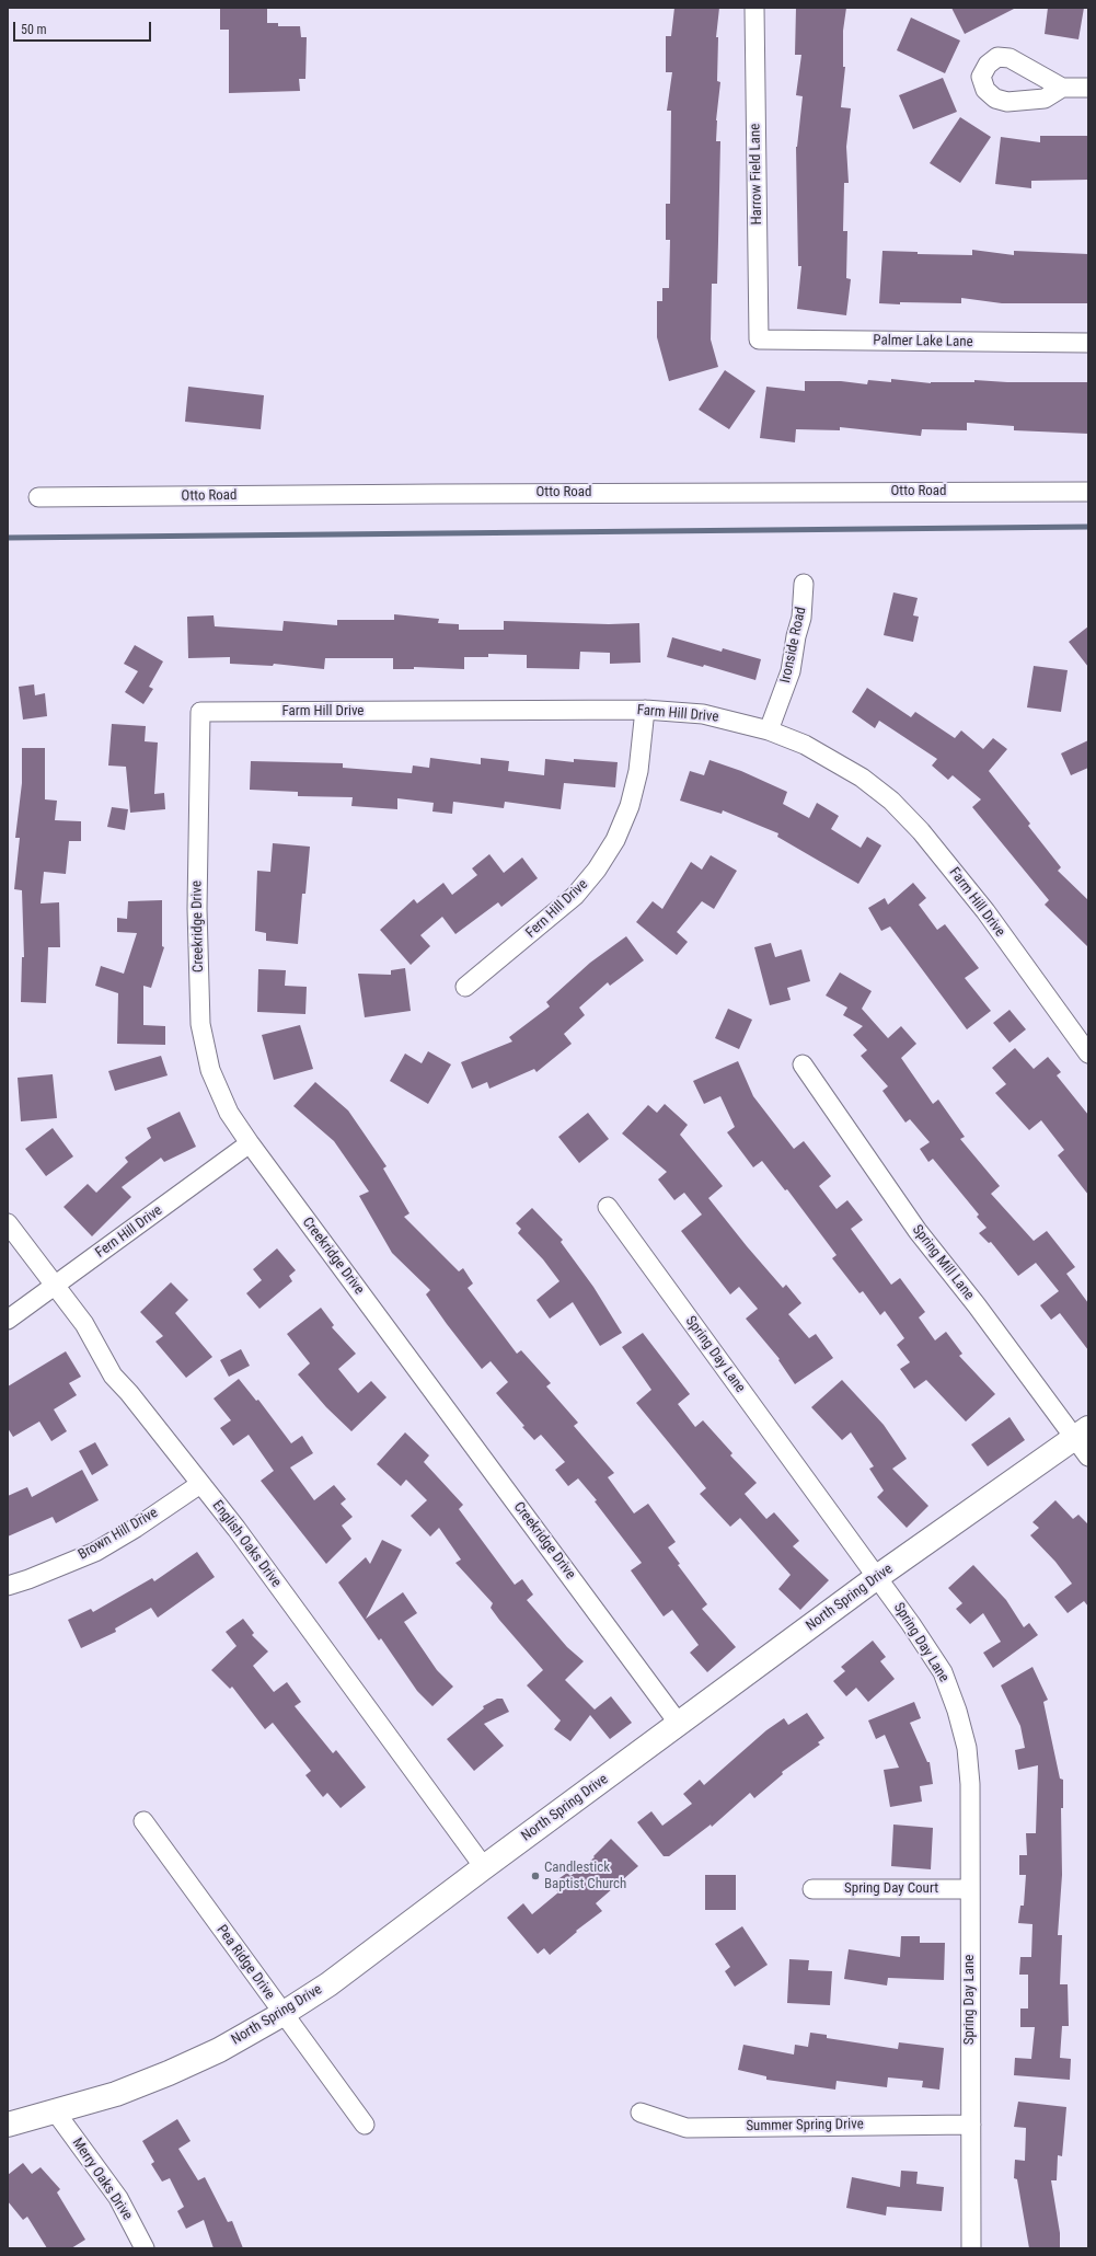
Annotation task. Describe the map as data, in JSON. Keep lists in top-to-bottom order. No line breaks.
{"streets":{"street":["Harrow Field Lane","Palmer Lake Lane","Otto Road","Ironside Road","Farm Hill Drive","Fern Hill Drive","Creekridge Drive","Spring Mill Lane","Spring Day Lane","Brown Hill Drive","English Oaks Drive","North Spring Drive","Spring Day Court","Pea Ridge Drive","Summer Spring Drive","Merry Oaks Drive"]},"crossings":[["Harrow Field Lane","Palmer Lake Lane"],["Ironside Road","Farm Hill Drive"],["Farm Hill Drive","Fern Hill Drive"],["Farm Hill Drive","Creekridge Drive"],["Fern Hill Drive","Creekridge Drive"],["Fern Hill Drive","English Oaks Drive"],["Creekridge Drive","North Spring Drive"],["Spring Mill Lane","North Spring Drive"],["Spring Day Lane","North Spring Drive"],["Spring Day Lane","Spring Day Court"],["Spring Day Lane","Summer Spring Drive"],["Brown Hill Drive","English Oaks Drive"],["English Oaks Drive","North Spring Drive"],["North Spring Drive","Pea Ridge Drive"],["North Spring Drive","Merry Oaks Drive"]],"places":["Candlestick Baptist Church"],"scale_bar":"50 m"}
